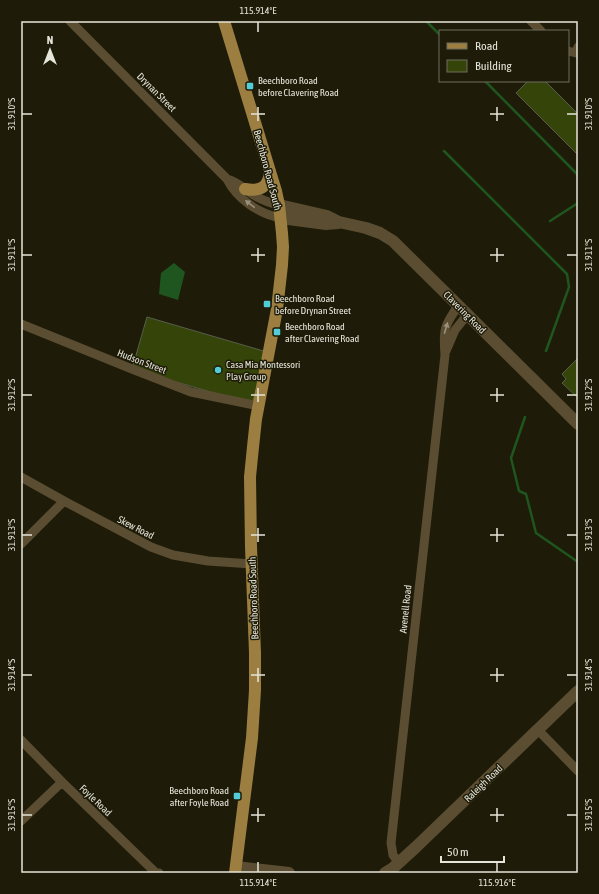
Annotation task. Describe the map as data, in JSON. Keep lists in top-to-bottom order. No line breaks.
{"streets":{"main road":["Beechboro Road South"],"street":["Drynan Street","Clavering Road","Hudson Street","Skew Road","Avenell Road","Raleigh Road","Foyle Road"]},"crossings":[["Drynan Street","Beechboro Road South"],["Drynan Street","Clavering Road"],["Beechboro Road South","Clavering Road"],["Beechboro Road South","Hudson Street"],["Beechboro Road South","Skew Road"],["Clavering Road","Avenell Road"],["Avenell Road","Raleigh Road"]],"places":{"transit":["Beechboro Road before Clavering Road","Beechboro Road before Drynan Street","Beechboro Road after Clavering Road","Beechboro Road after Foyle Road"],"other":["Casa Mia Montessori Play Group"]},"legend":["Road","Building"],"scale_bar":"50 m","north":"top","coordinates":["115.914°E","31.910°S","31.911°S","31.912°S","31.913°S","31.914°S","31.915°S","115.916°E"]}
